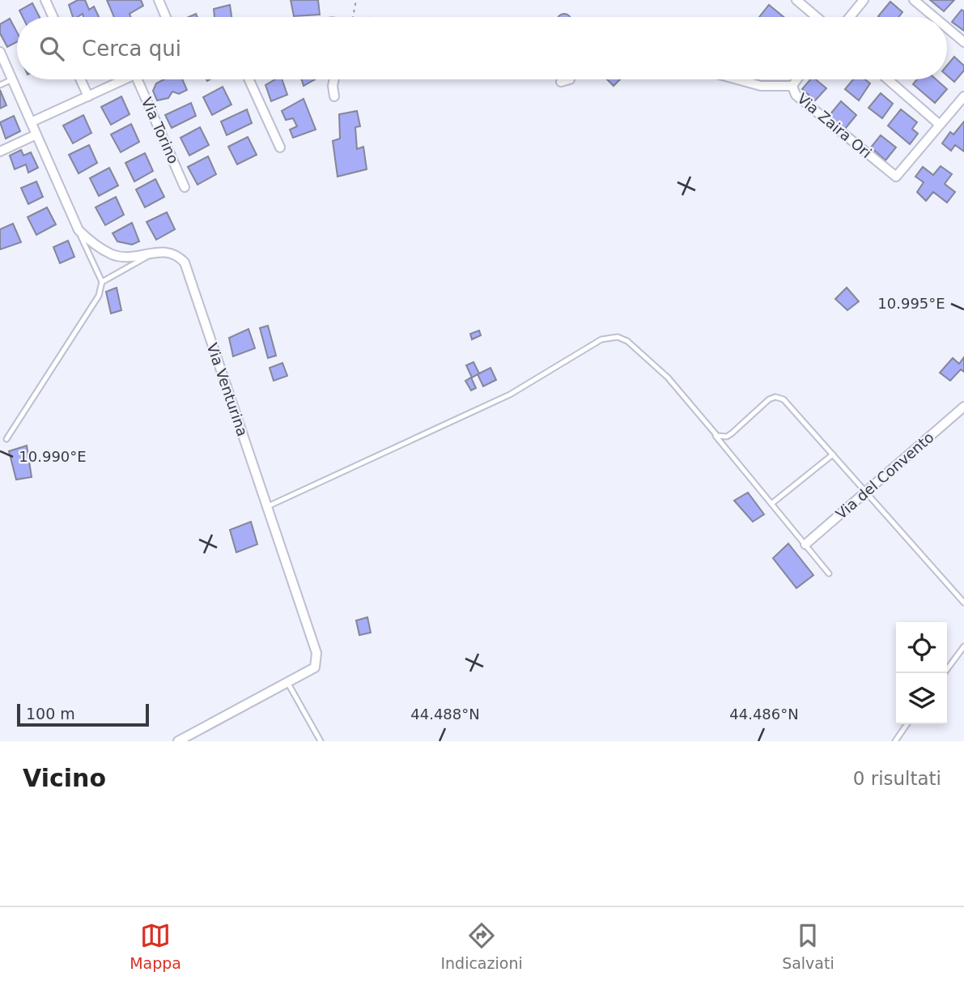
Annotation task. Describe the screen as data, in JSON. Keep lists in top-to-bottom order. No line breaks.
{"streets":{"street":["Via Zaira Ori","Via Torino","Via Venturina","Via del Convento"]},"scale_bar":"100 m","page":{"search":"Cerca qui","scale":"100 m","heading":["Vicino","0 risultati"],"nav":["Mappa","Indicazioni","Salvati"]},"coordinates":["10.995°E","10.990°E","44.488°N","44.486°N"]}
